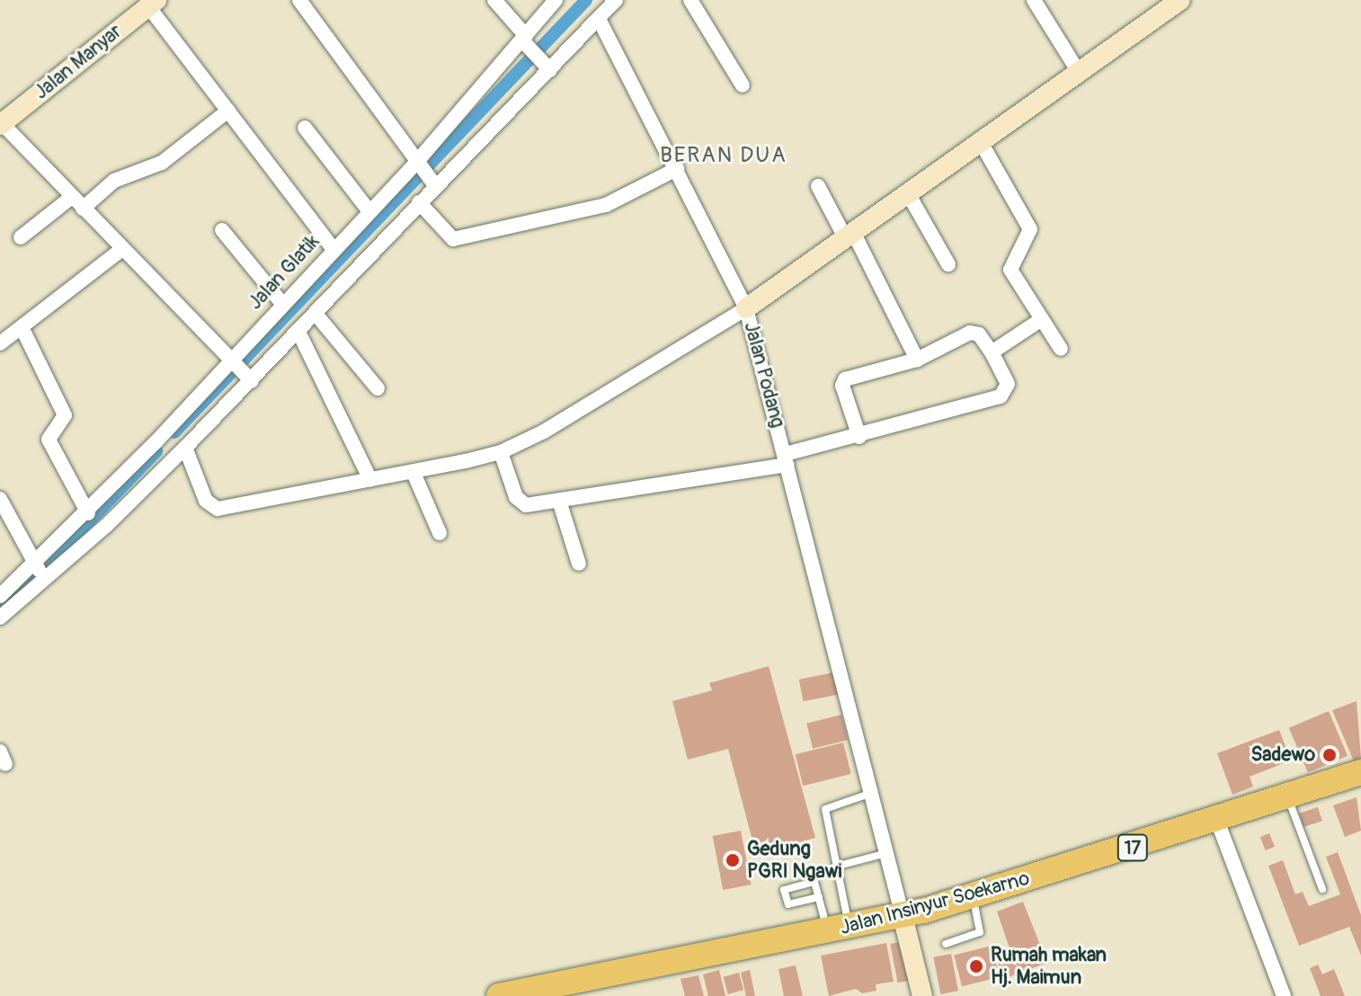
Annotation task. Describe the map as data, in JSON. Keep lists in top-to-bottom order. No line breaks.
{"streets":{"highway":["17","Jalan Insinyur Soekarno"],"street":["Jalan Manyar","Jalan Glatik","Jalan Podang"]},"crossings":[["Jalan Podang","Jalan Insinyur Soekarno"]],"districts":["BERAN DUA"],"places":["Sadewo","Gedung PGRI Ngawi","Rumah makan Hj. Maimun"]}
